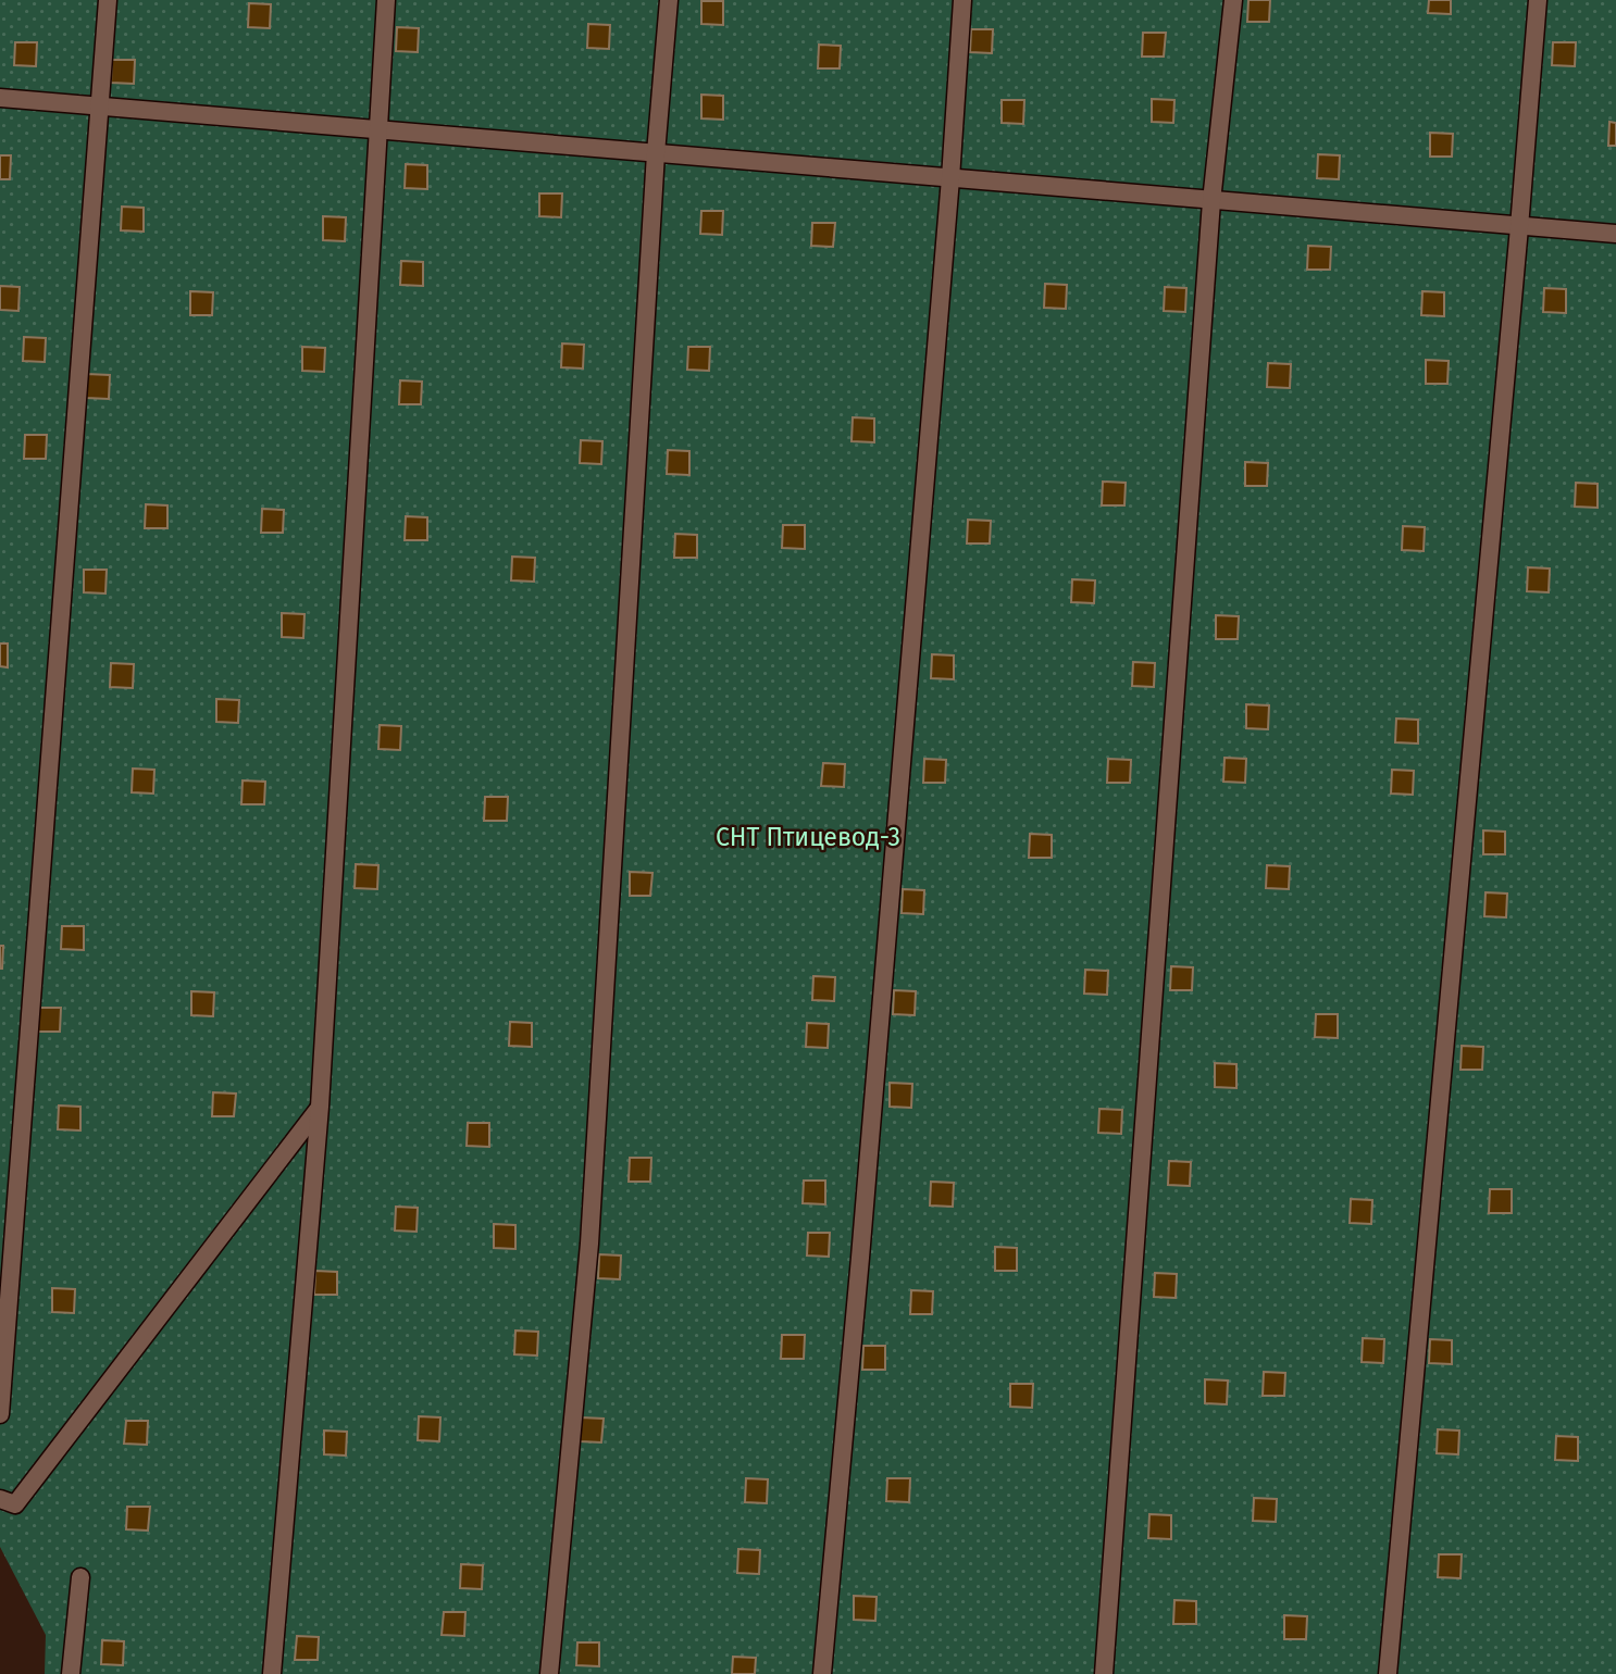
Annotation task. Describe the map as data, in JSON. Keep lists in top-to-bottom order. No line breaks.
{"parks":["СНТ Птицевод-3"]}
